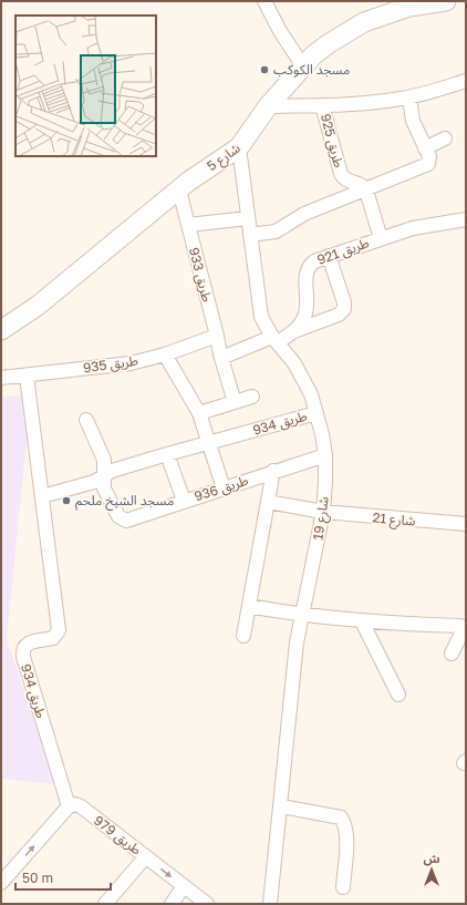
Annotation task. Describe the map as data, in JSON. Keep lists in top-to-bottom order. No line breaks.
{"streets":{"street":["طريق 925","شارع 5","طريق 921","طريق 933","طريق 935","طريق 934","طريق 936","شارع 19","شارع 21","طريق 979"]},"crossings":[["شارع 5","طريق 933"],["شارع 5","شارع 19"],["طريق 921","شارع 19"],["طريق 933","طريق 935"],["طريق 935","طريق 934"],["طريق 934","طريق 936"],["طريق 934","شارع 19"],["طريق 934","طريق 979"],["طريق 936","شارع 19"],["شارع 19","شارع 21"]],"places":["مسجد الكوكب","مسجد الشيخ ملحم"],"scale_bar":"50 m","north":"top"}
